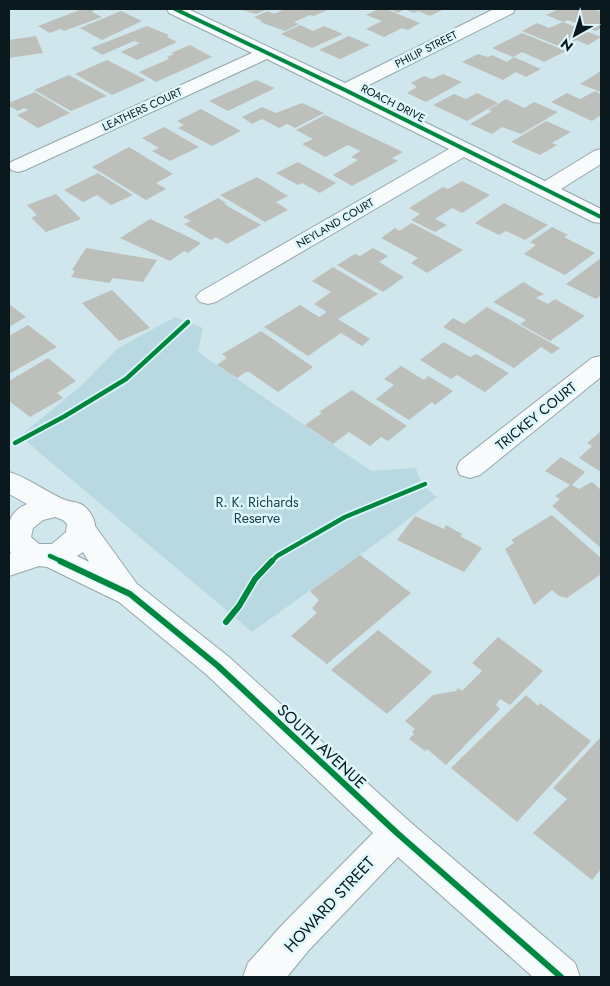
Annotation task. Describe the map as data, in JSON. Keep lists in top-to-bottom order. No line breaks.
{"streets":{"street":["PHILIP STREET","ROACH DRIVE","LEATHERS COURT","NEYLAND COURT","TRICKEY COURT","SOUTH AVENUE","HOWARD STREET"]},"crossings":[["PHILIP STREET","ROACH DRIVE"],["ROACH DRIVE","LEATHERS COURT"],["ROACH DRIVE","NEYLAND COURT"],["SOUTH AVENUE","HOWARD STREET"]],"parks":["R. K. Richards Reserve"],"north":"bottom left"}
